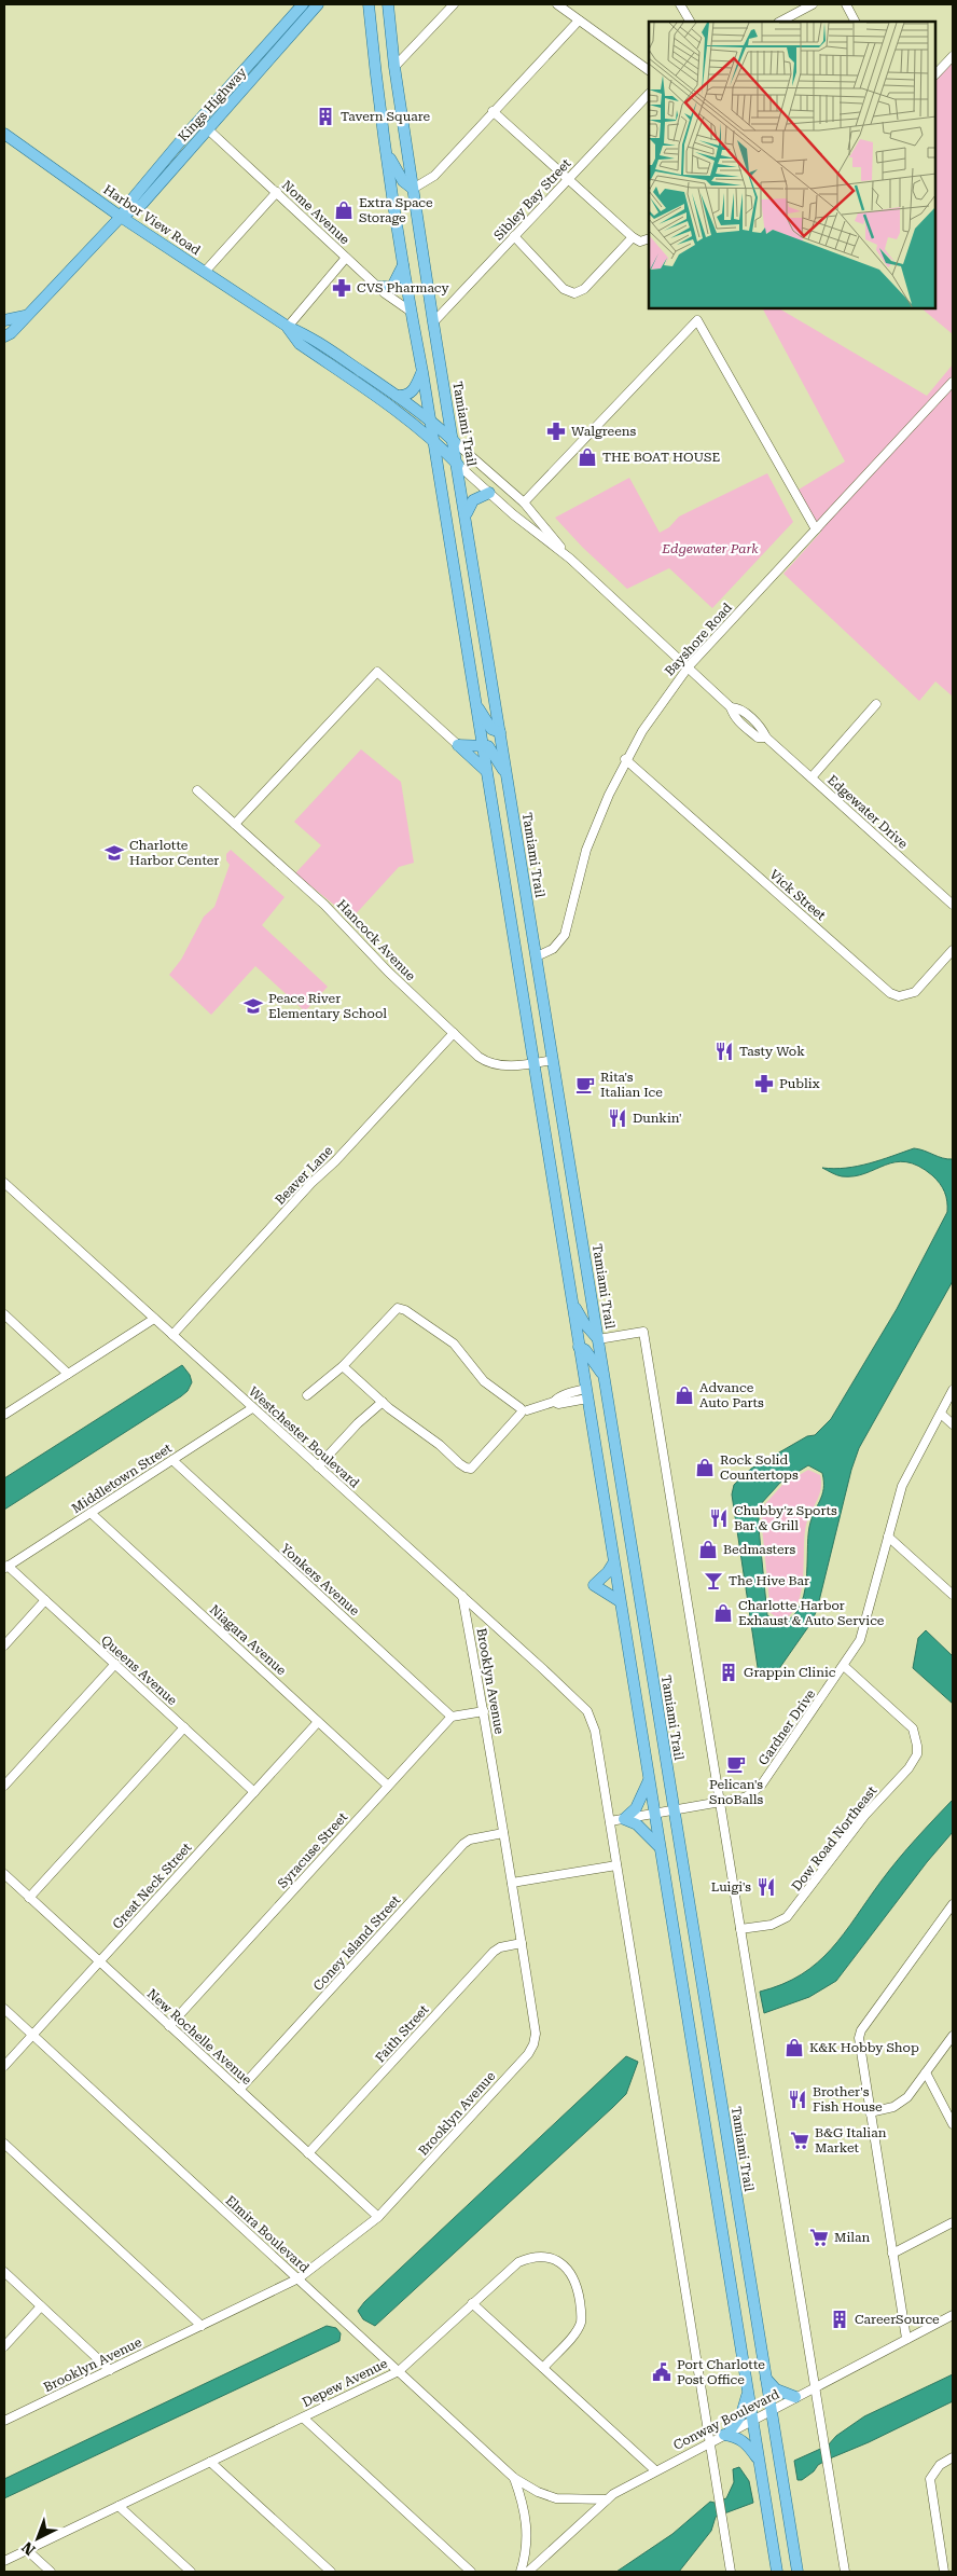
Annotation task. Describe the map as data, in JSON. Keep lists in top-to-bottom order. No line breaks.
{"streets":{"main road":["Kings Highway","Harbor View Road","Tamiami Trail"],"street":["Sibley Bay Street","Nome Avenue","Bayshore Road","Edgewater Drive","Vick Street","Hancock Avenue","Beaver Lane","Westchester Boulevard","Middletown Street","Yonkers Avenue","Niagara Avenue","Queens Avenue","Brooklyn Avenue","Gardner Drive","Dow Road Northeast","Syracuse Street","Great Neck Street","Coney Island Street","Faith Street","New Rochelle Avenue","Elmira Boulevard","Depew Avenue","Conway Boulevard"]},"crossings":[["Kings Highway","Nome Avenue"],["Kings Highway","Harbor View Road"],["Sibley Bay Street","Tamiami Trail"],["Harbor View Road","Tamiami Trail"],["Harbor View Road","Edgewater Drive"],["Tamiami Trail","Bayshore Road"],["Tamiami Trail","Edgewater Drive"],["Tamiami Trail","Hancock Avenue"],["Tamiami Trail","Gardner Drive"],["Tamiami Trail","Conway Boulevard"],["Bayshore Road","Edgewater Drive"],["Bayshore Road","Vick Street"],["Hancock Avenue","Beaver Lane"],["Beaver Lane","Westchester Boulevard"],["Westchester Boulevard","Middletown Street"],["Westchester Boulevard","Brooklyn Avenue"],["Westchester Boulevard","Gardner Drive"],["Middletown Street","Yonkers Avenue"],["Middletown Street","Niagara Avenue"],["Middletown Street","Queens Avenue"],["Yonkers Avenue","Syracuse Street"],["Niagara Avenue","Syracuse Street"],["Niagara Avenue","Great Neck Street"],["Queens Avenue","Great Neck Street"],["Brooklyn Avenue","Coney Island Street"],["Brooklyn Avenue","Faith Street"],["Brooklyn Avenue","New Rochelle Avenue"],["Brooklyn Avenue","Elmira Boulevard"],["Gardner Drive","Dow Road Northeast"],["Syracuse Street","New Rochelle Avenue"],["Great Neck Street","New Rochelle Avenue"],["Great Neck Street","Elmira Boulevard"],["Coney Island Street","New Rochelle Avenue"],["Faith Street","New Rochelle Avenue"],["Elmira Boulevard","Depew Avenue"],["Elmira Boulevard","Conway Boulevard"]],"parks":["Edgewater Park"],"places":{"building":["Tavern Square","Grappin Clinic","CareerSource"],"shop":["Extra Space Storage","THE BOAT HOUSE","Advance Auto Parts","Rock Solid Countertops","Bedmasters","Charlotte Harbor Exhaust & Auto Service","K&K Hobby Shop"],"pharmacy":["CVS Pharmacy","Walgreens","Publix"],"school or university":["Charlotte Harbor Center","Peace River Elementary School"],"restaurant":["Tasty Wok","Dunkin'","Chubby'z Sports Bar & Grill","Luigi's","Brother's Fish House"],"cafe":["Rita's Italian Ice","Pelican's SnoBalls"],"bar":["The Hive Bar"],"supermarket":["B&G Italian Market","Milan"],"public building":["Port Charlotte Post Office"]},"north":"bottom left"}
